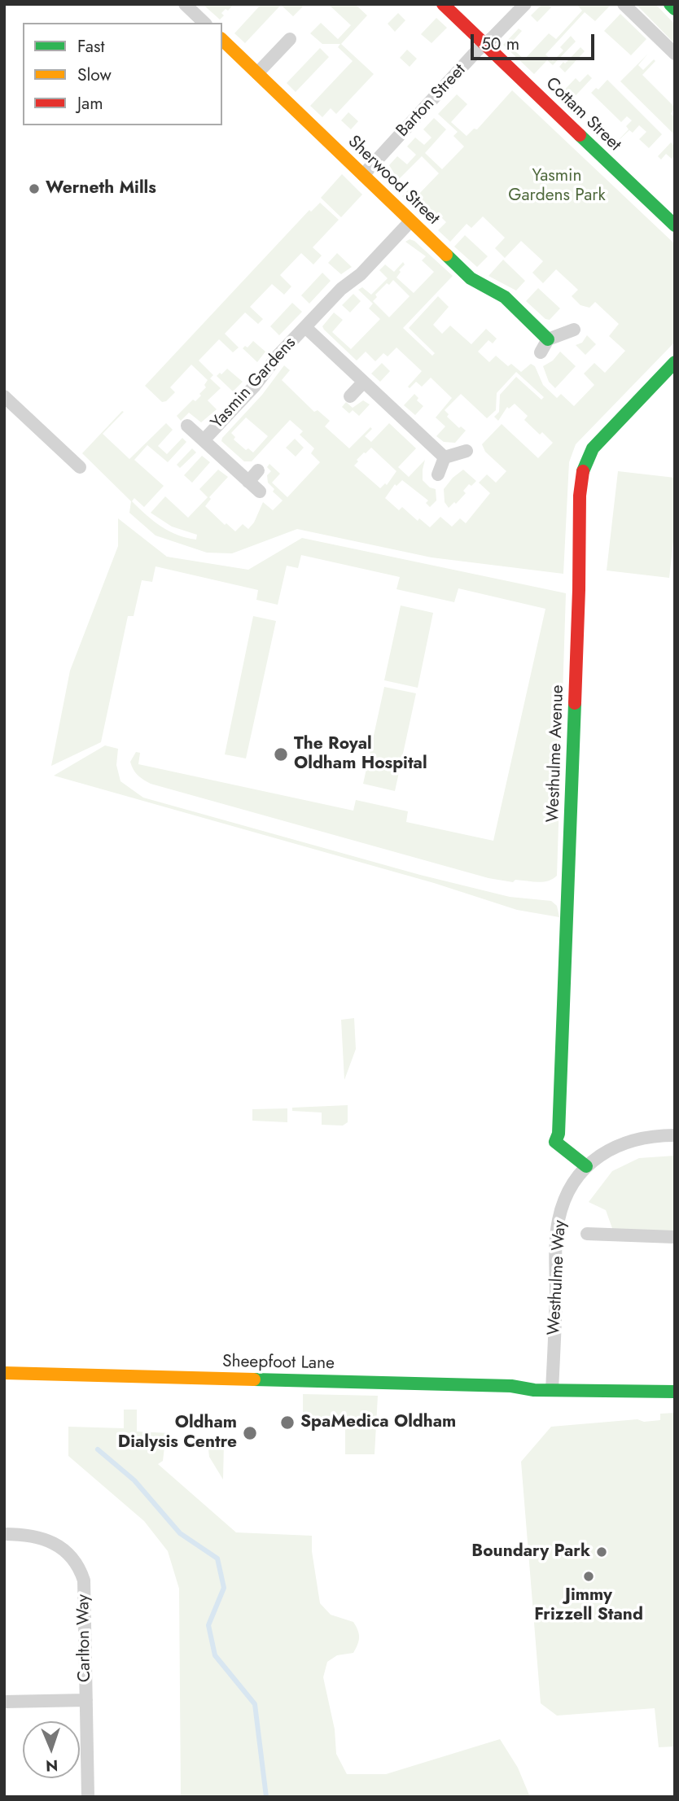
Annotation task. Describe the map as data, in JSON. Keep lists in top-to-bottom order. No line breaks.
{"streets":{"main road":["Cottam Street","Sherwood Street","Westhulme Avenue","Sheepfoot Lane"],"street":["Barton Street","Yasmin Gardens","Westhulme Way","Carlton Way"]},"crossings":[["Barton Street","Cottam Street"],["Barton Street","Sherwood Street"],["Sherwood Street","Yasmin Gardens"],["Westhulme Avenue","Westhulme Way"],["Westhulme Way","Sheepfoot Lane"]],"parks":["Yasmin Gardens Park"],"places":["Werneth Mills","The Royal Oldham Hospital","SpaMedica Oldham","Oldham Dialysis Centre","Boundary Park","Jimmy Frizzell Stand"],"legend":["Fast","Slow","Jam"],"scale_bar":"50 m","north":"bottom"}
